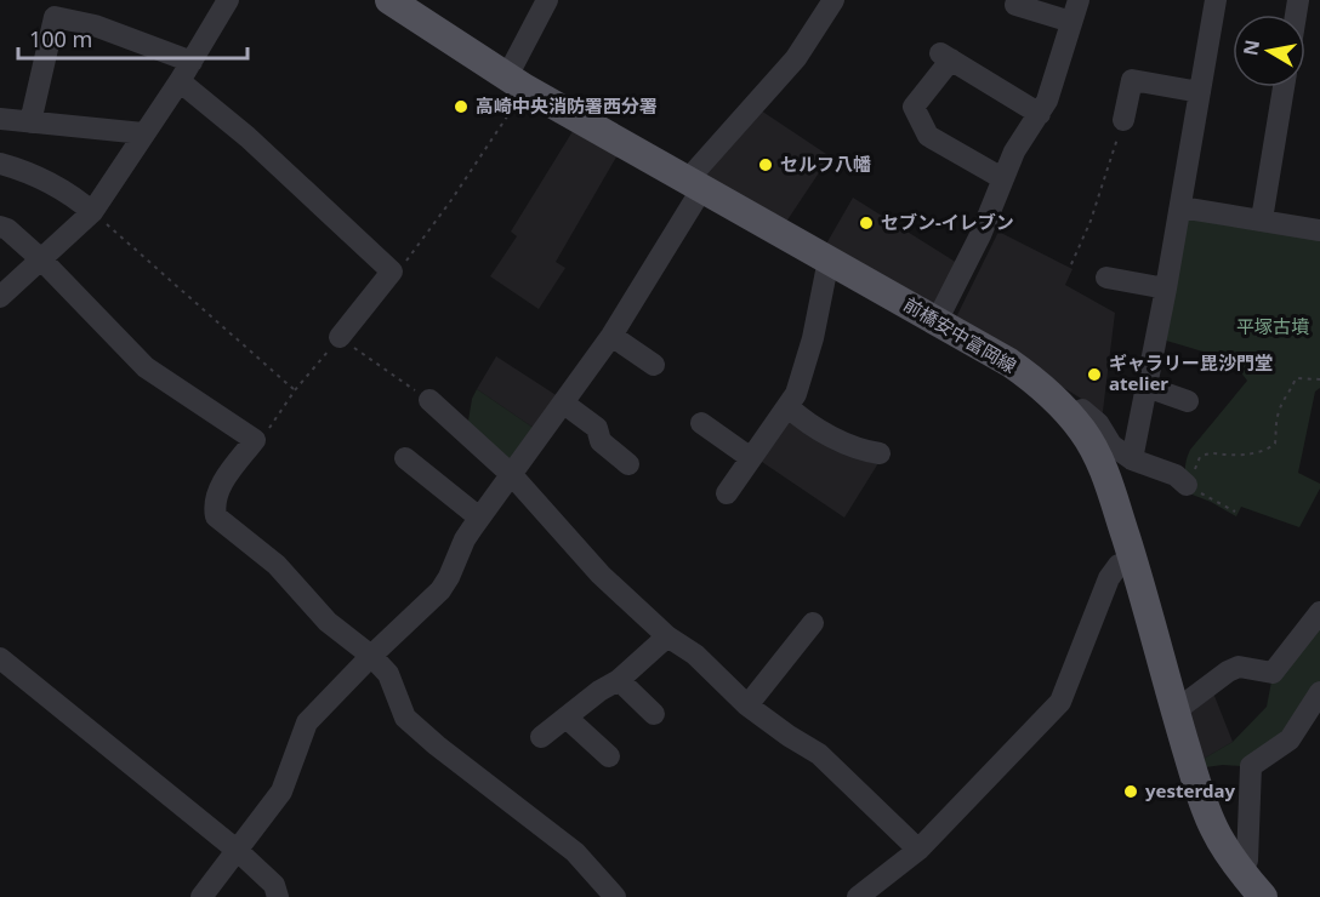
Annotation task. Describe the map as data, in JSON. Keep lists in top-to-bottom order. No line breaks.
{"streets":{"main road":["前橋安中富岡線"]},"parks":["平塚古墳"],"places":["高崎中央消防署西分署","セルフ八幡","セブン-イレブン","ギャラリー毘沙門堂 atelier","yesterday"],"scale_bar":"100 m","north":"left"}
